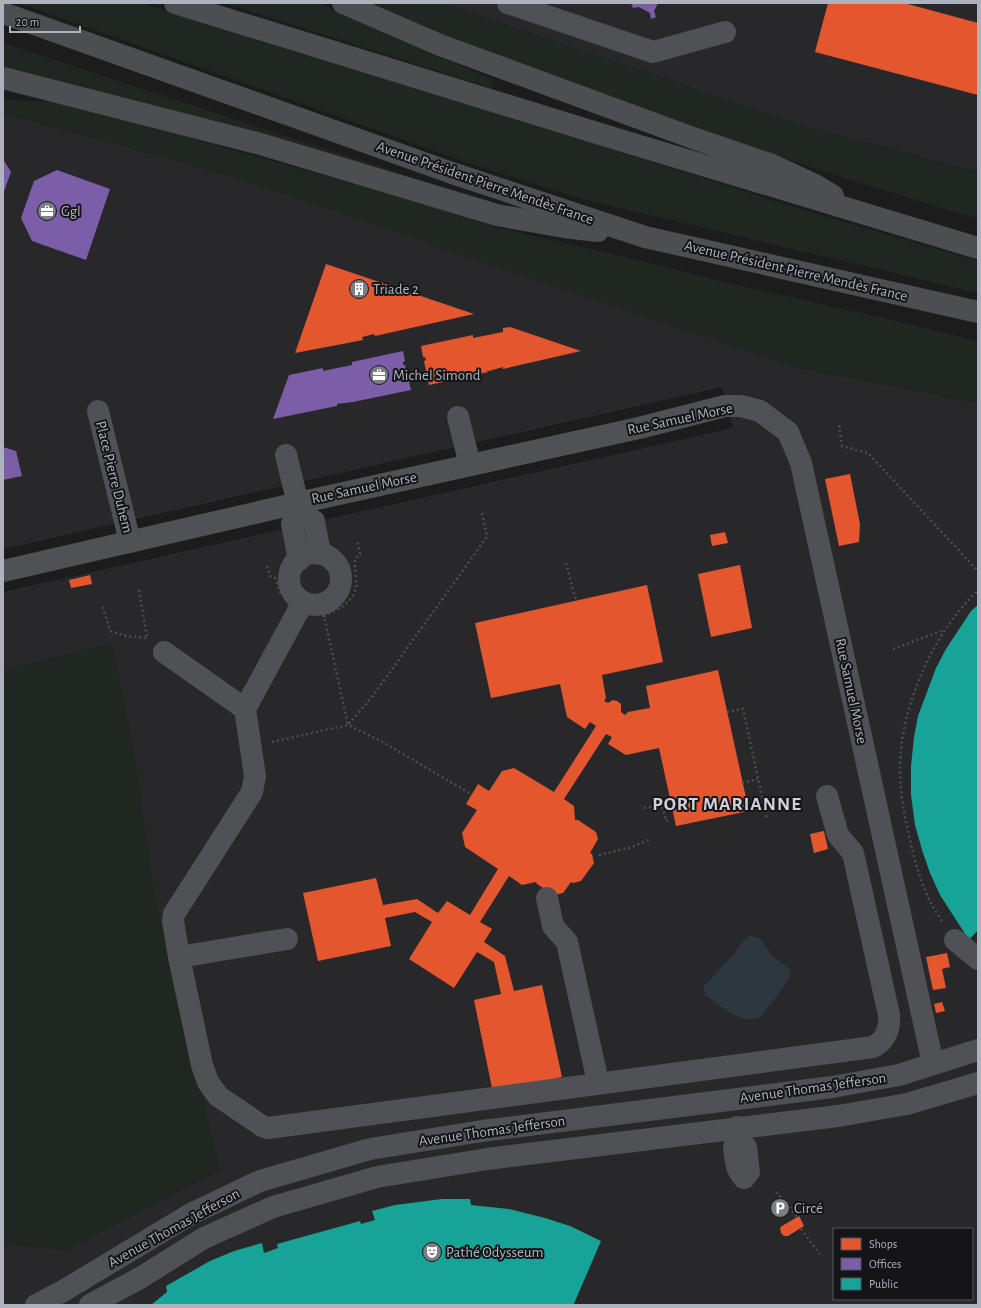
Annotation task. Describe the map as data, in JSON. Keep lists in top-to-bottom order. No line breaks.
{"streets":{"main road":["Avenue Président Pierre Mendès France"],"street":["Rue Samuel Morse","Place Pierre Duhem","Avenue Thomas Jefferson"]},"crossings":[["Rue Samuel Morse","Place Pierre Duhem"],["Rue Samuel Morse","Avenue Thomas Jefferson"]],"districts":["PORT MARIANNE"],"places":{"office":["Ggl","Michel Simond"],"building":["Triade 2"],"parking":["Circé"],"theatre":["Pathé Odysseum"]},"legend":["Shops","Offices","Public"],"scale_bar":"20 m"}
